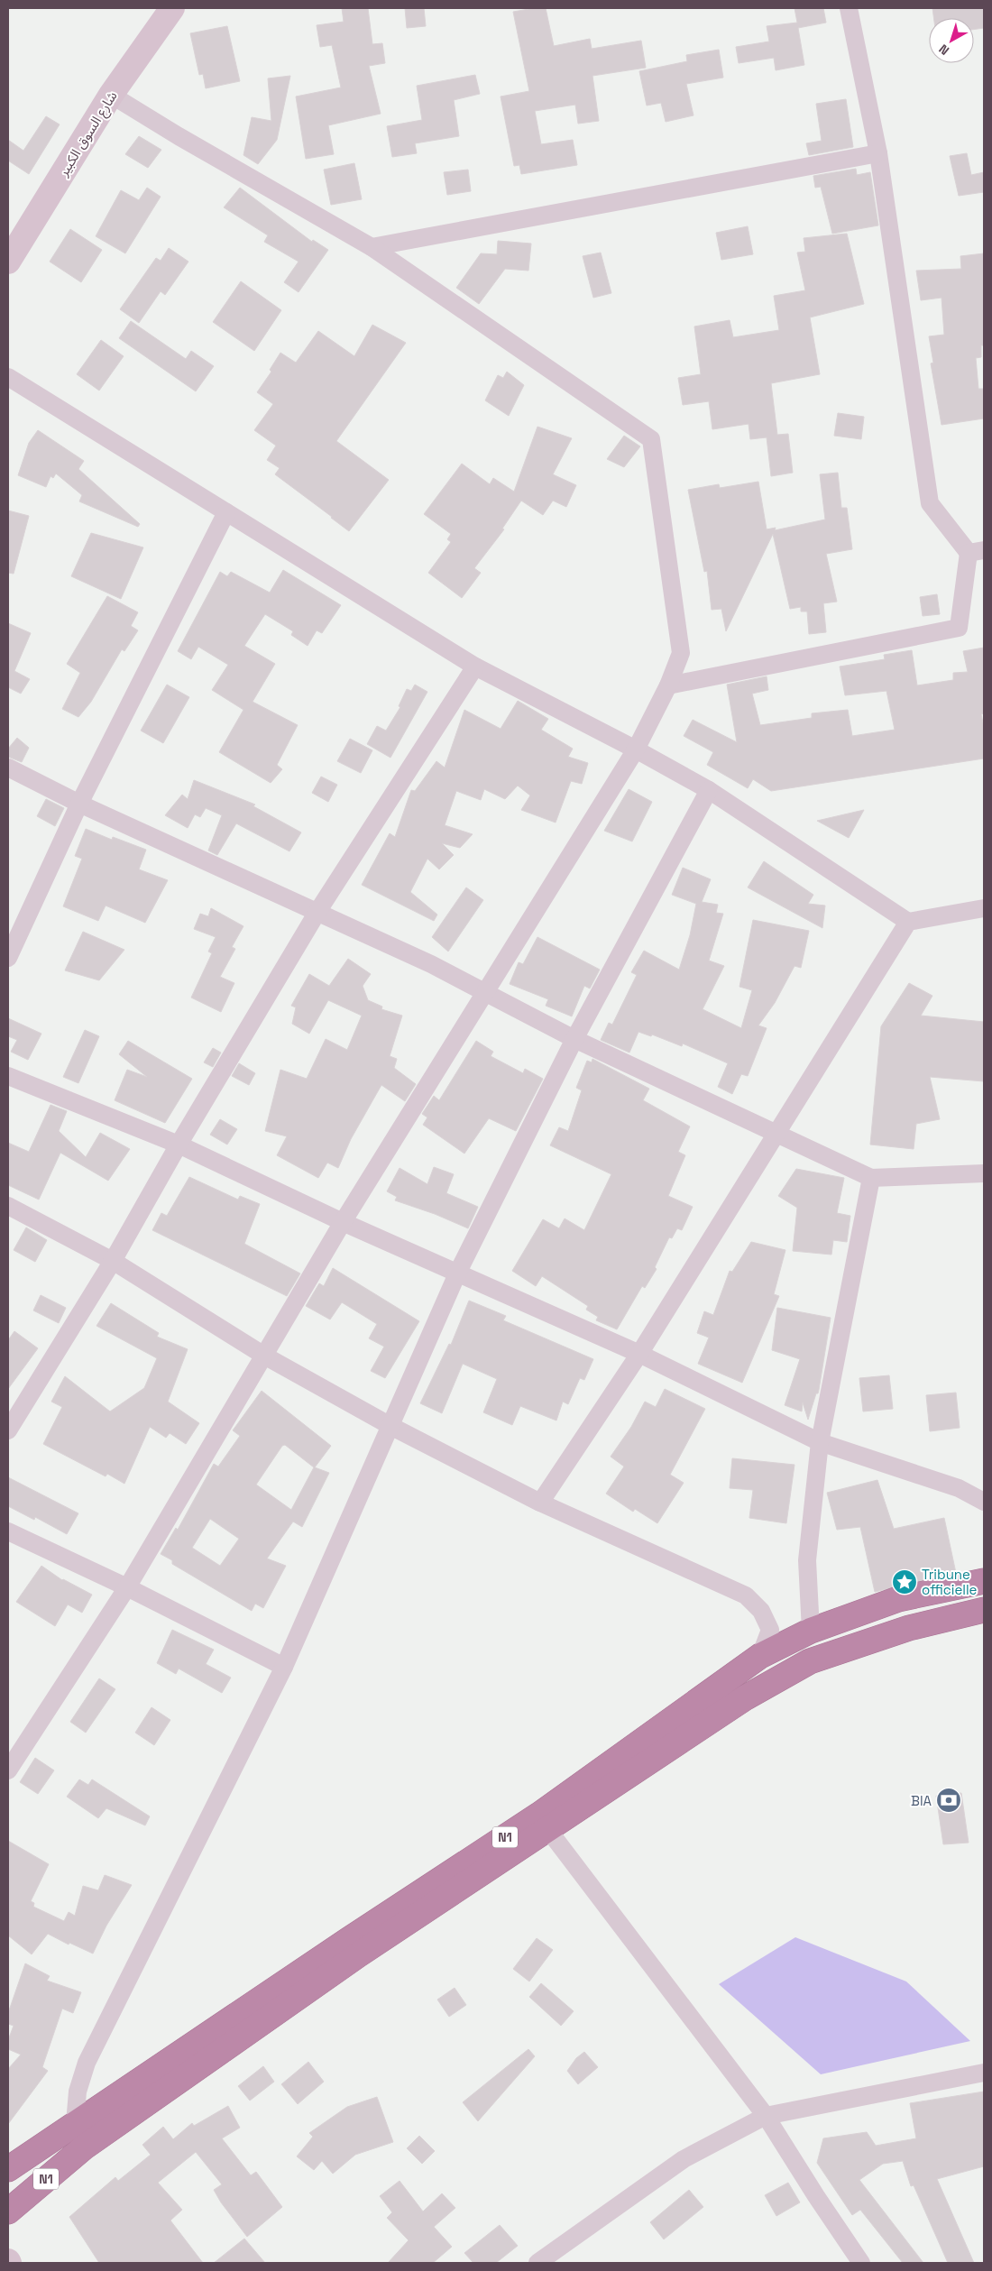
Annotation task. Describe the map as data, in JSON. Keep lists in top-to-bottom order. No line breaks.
{"streets":{"highway":["N1"],"street":["شارع السوق الكبير"]},"places":{"place":["Tribune officielle"],"bank":["BIA"]},"north":"bottom left"}
